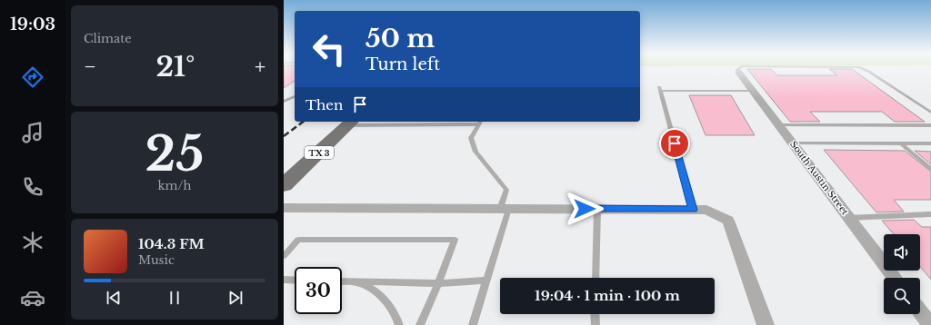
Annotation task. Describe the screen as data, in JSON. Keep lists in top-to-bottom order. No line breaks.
{"streets":{"main road":["TX 3"],"street":["South Austin Street"]},"page":{"tabs":"19:03","tile":["Climate",["25","km/h"]],"turn":["50 m","Turn left"],"heat":["−","21°","+"],"then":"Then","song":["104.3 FM","Music"],"limit":"30","trip":"19:04 · 1 min · 100 m"}}
